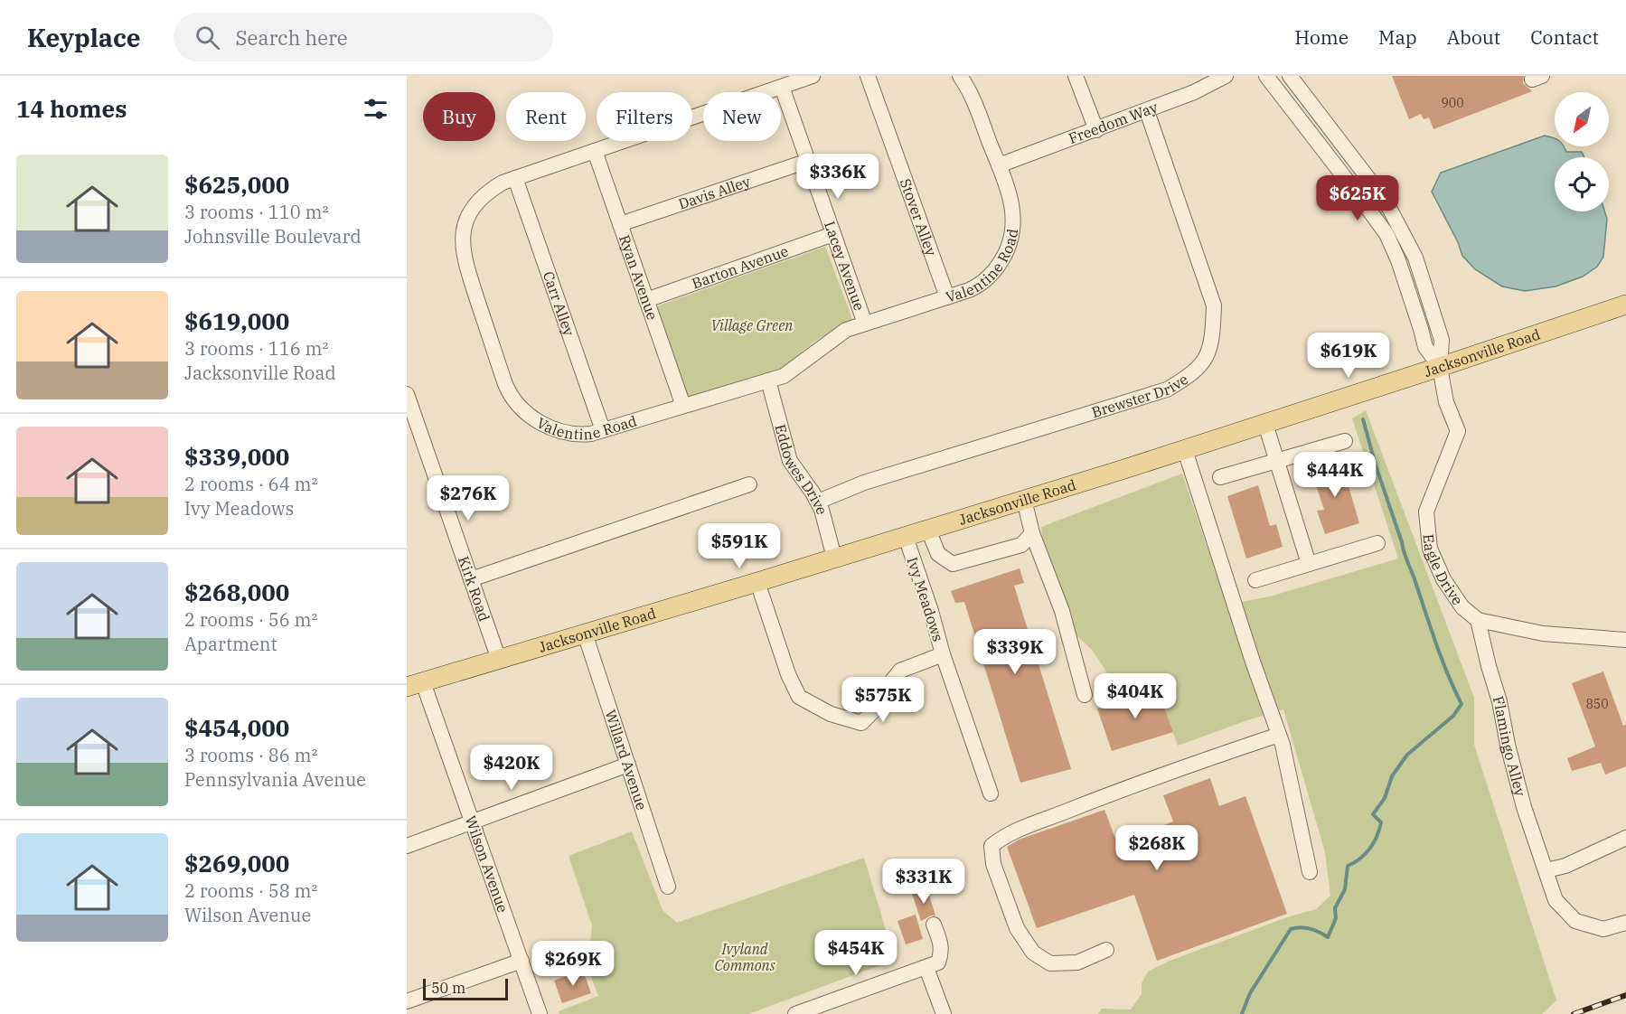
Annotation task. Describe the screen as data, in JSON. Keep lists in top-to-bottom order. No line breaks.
{"streets":{"main road":["Jacksonville Road"],"street":["Freedom Way","Davis Alley","Stover Alley","Valentine Road","Lacey Avenue","Barton Avenue","Ryan Avenue","Carr Alley","Brewster Drive","Eddowes Drive","Eagle Drive","Kirk Road","Ivy Meadows","Flamingo Alley","Willard Avenue","Wilson Avenue"]},"crossings":[["Freedom Way","Valentine Road"],["Freedom Way","Brewster Drive"],["Davis Alley","Lacey Avenue"],["Davis Alley","Ryan Avenue"],["Stover Alley","Valentine Road"],["Valentine Road","Lacey Avenue"],["Valentine Road","Ryan Avenue"],["Valentine Road","Carr Alley"],["Valentine Road","Eddowes Drive"],["Lacey Avenue","Barton Avenue"],["Barton Avenue","Ryan Avenue"],["Jacksonville Road","Eddowes Drive"],["Jacksonville Road","Eagle Drive"],["Jacksonville Road","Kirk Road"],["Jacksonville Road","Ivy Meadows"],["Jacksonville Road","Willard Avenue"],["Jacksonville Road","Wilson Avenue"],["Brewster Drive","Eddowes Drive"],["Eagle Drive","Flamingo Alley"]],"parks":["Village Green","Ivyland Commons"],"house_numbers":["900","850"],"scale_bar":"50 m","north":"bottom left","page":{"header":"Keyplace","search":"Search here","nav":["Home","Map","About","Contact"],"heading":"14 homes","chip":["Buy","Rent","Filters","New"],"list":[{"name":"$625,000","note":"3 rooms · 110 m² · Johnsville Boulevard"},{"name":"$619,000","note":"3 rooms · 116 m² · Jacksonville Road"},{"name":"$339,000","note":"2 rooms · 64 m² · Ivy Meadows"},{"name":"$268,000","note":"2 rooms · 56 m² · Apartment"},{"name":"$454,000","note":"3 rooms · 86 m² · Pennsylvania Avenue"},{"name":"$269,000","note":"2 rooms · 58 m² · Wilson Avenue"}],"price":["$336K","$625K","$619K","$444K","$276K","$591K","$339K","$404K","$575K","$420K","$268K","$331K","$454K","$269K"],"scale":"50 m"}}
